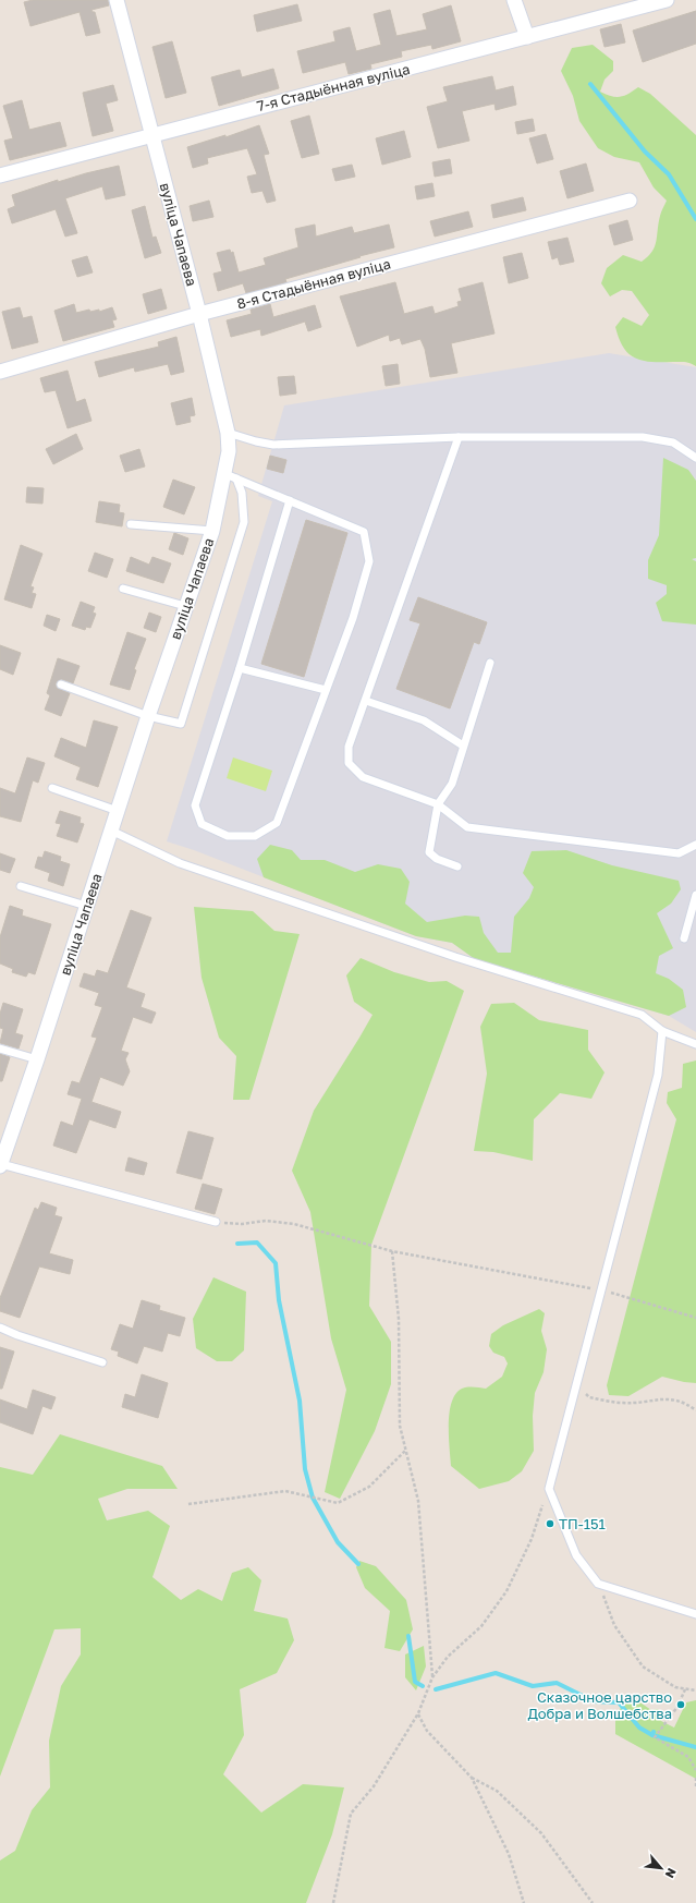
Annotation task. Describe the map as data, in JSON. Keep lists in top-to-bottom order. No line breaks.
{"streets":{"street":["7-я Стадыённая вуліца","вуліца Чапаева","8-я Стадыённая вуліца"]},"crossings":[["7-я Стадыённая вуліца","вуліца Чапаева"],["вуліца Чапаева","8-я Стадыённая вуліца"]],"places":["ТП-151","Сказочное царство Добра и Волшебства"],"north":"bottom right"}
